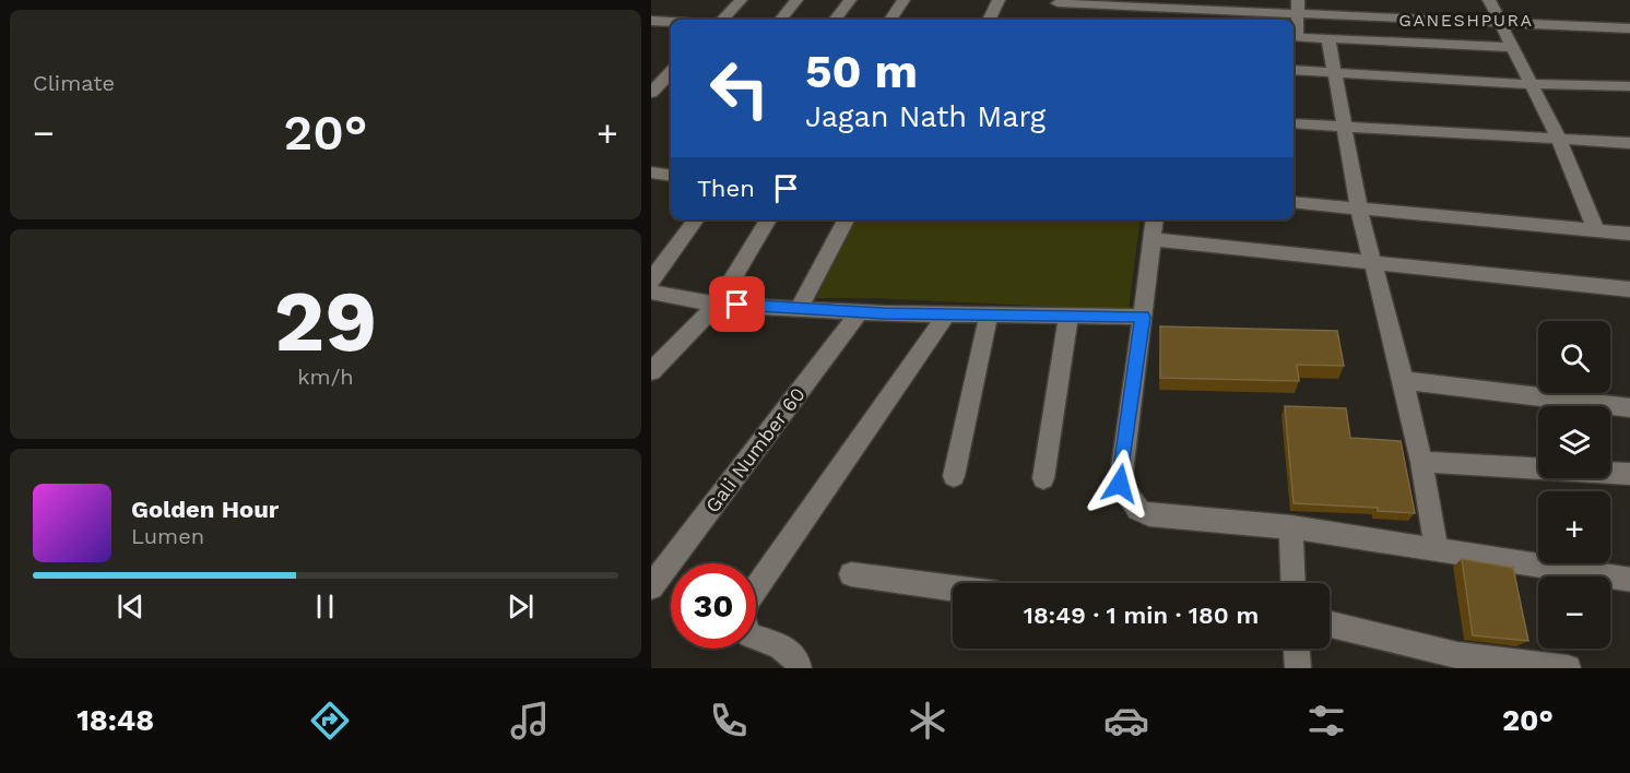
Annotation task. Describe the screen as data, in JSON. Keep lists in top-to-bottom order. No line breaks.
{"streets":{"street":["Gali Number 60"]},"districts":["GANESHPURA"],"page":{"tile":["Climate",["29","km/h"]],"turn":["50 m","Jagan Nath Marg"],"heat":["−","20°","+"],"then":"Then","map_buttons":["+","−"],"song":["Golden Hour","Lumen"],"limit":"30","trip":"18:49 · 1 min · 180 m","tabs":["18:48","20°"]}}
